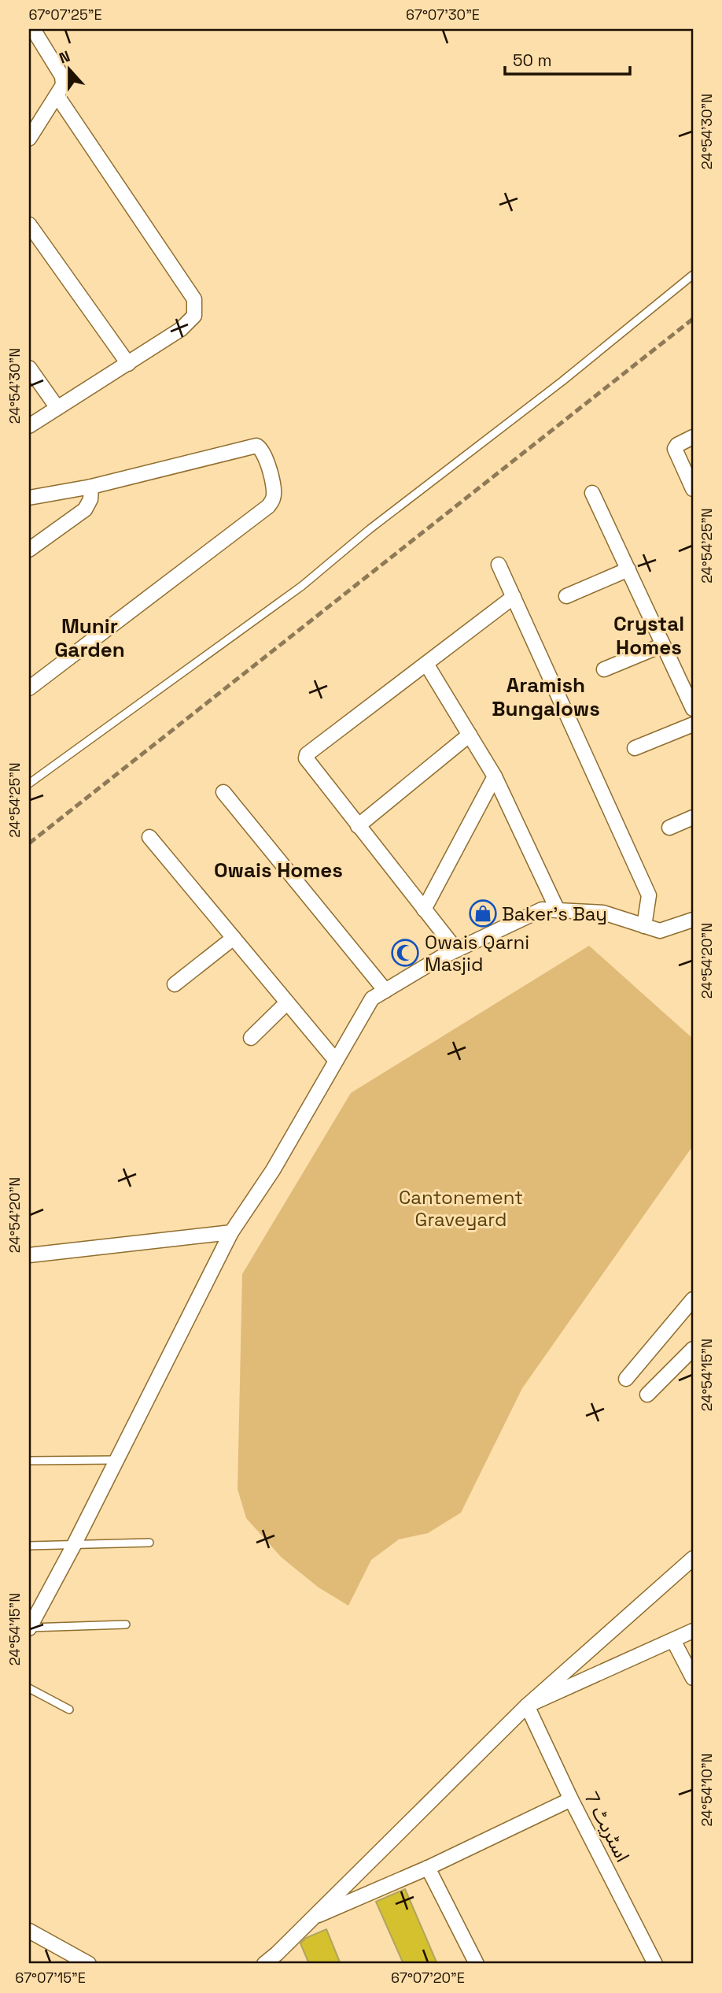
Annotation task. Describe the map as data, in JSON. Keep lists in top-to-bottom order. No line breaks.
{"streets":{"street":["اسٹریٹ 7"]},"districts":["Crystal Homes","Munir Garden","Aramish Bungalows","Owais Homes"],"parks":["Cantonement Graveyard"],"places":{"shop":["Baker's Bay"],"mosque":["Owais Qarni Masjid"]},"scale_bar":"50 m","north":"top","coordinates":["67°07'25\"E","67°07'30\"E","24°54'30\"N","24°54'25\"N","24°54'20\"N","24°54'15\"N","24°54'10\"N","67°07'15\"E","67°07'20\"E"]}
